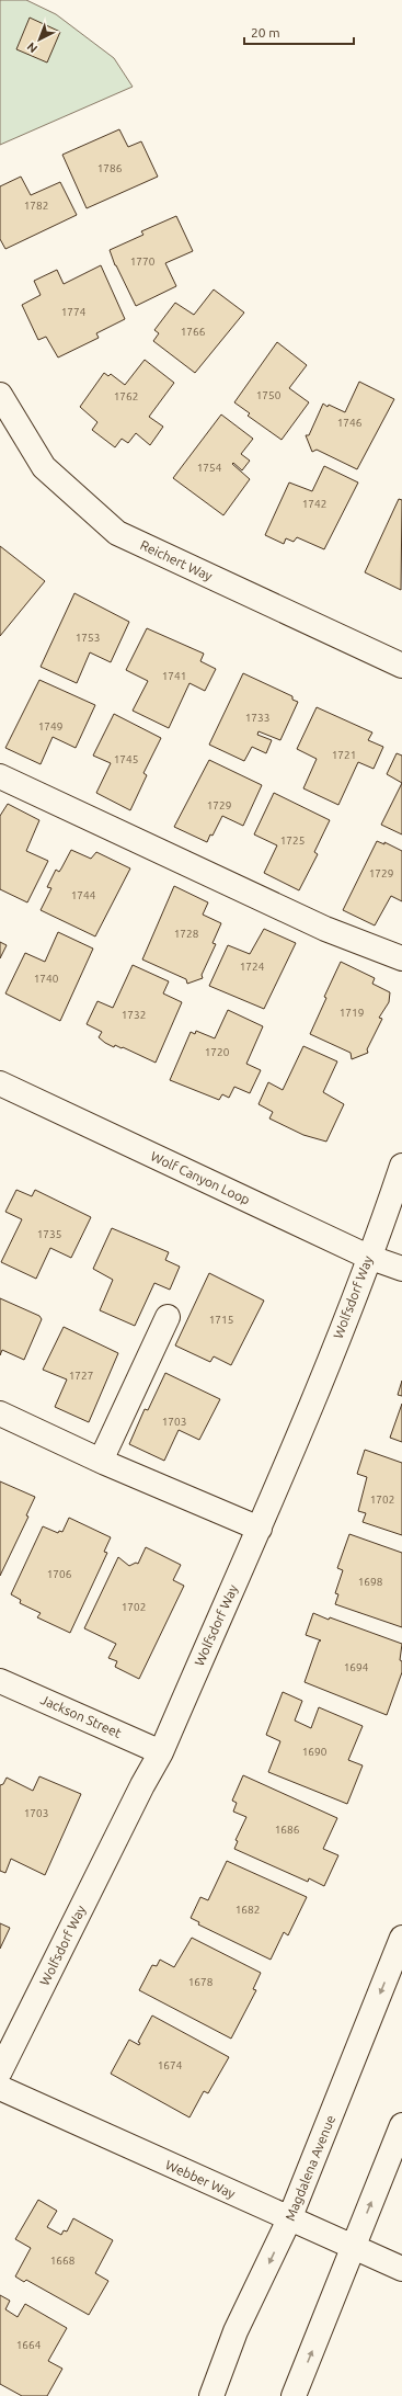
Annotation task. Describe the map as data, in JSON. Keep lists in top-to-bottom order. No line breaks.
{"streets":{"street":["Reichert Way","Wolf Canyon Loop","Wolfsdorf Way","Jackson Street","Magdalena Avenue","Webber Way"]},"crossings":[["Wolf Canyon Loop","Wolfsdorf Way"],["Wolfsdorf Way","Jackson Street"],["Magdalena Avenue","Webber Way"]],"house_numbers":["1786","1782","1770","1774","1766","1750","1762","1746","1754","1742","1753","1741","1733","1749","1721","1745","1729","1725","1729","1744","1728","1724","1740","1719","1732","1720","1735","1715","1727","1703","1702","1706","1698","1702","1694","1690","1703","1686","1682","1678","1674","1668","1664"],"scale_bar":"20 m","north":"bottom left"}
